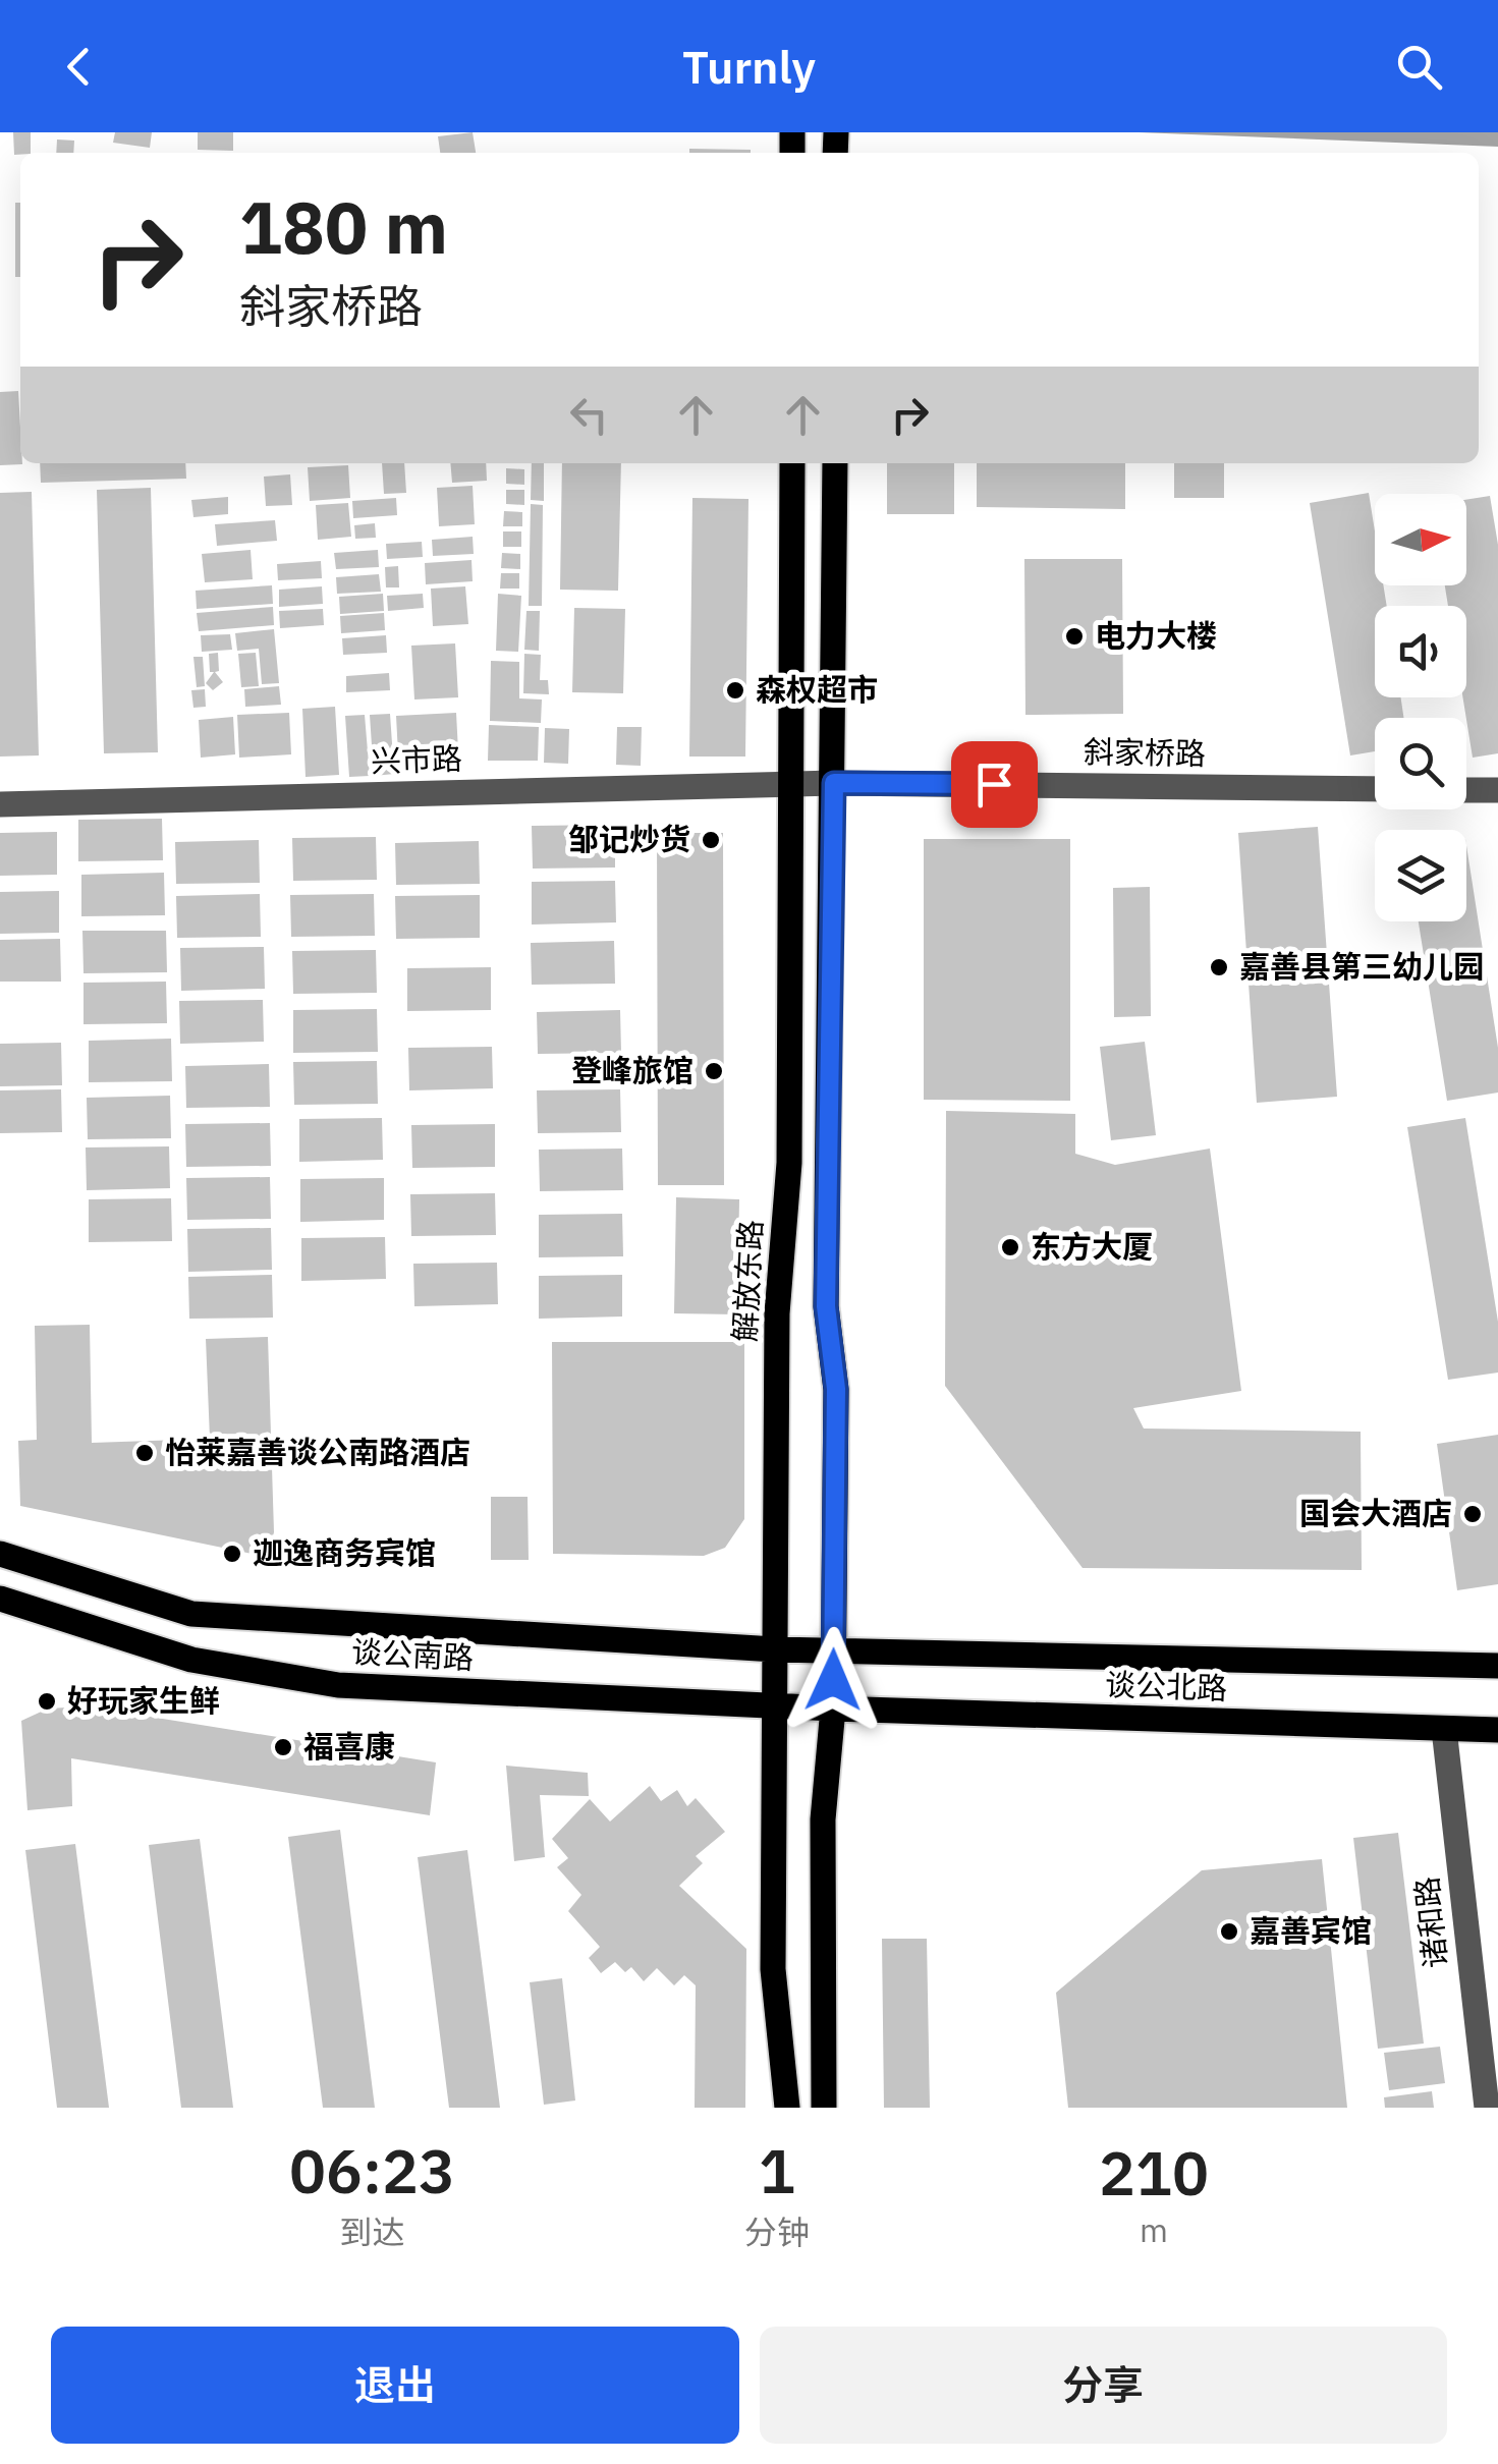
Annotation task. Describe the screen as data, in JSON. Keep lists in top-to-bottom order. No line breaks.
{"streets":{"main road":["解放东路","谈公南路","谈公北路"],"street":["斜家桥路","兴市路","诸和路"]},"crossings":[["斜家桥路","兴市路"],["兴市路","解放东路"],["解放东路","谈公南路"],["谈公南路","谈公北路"],["谈公北路","诸和路"]],"places":["电力大楼","森权超市","邹记炒货","嘉善县第三幼儿园","登峰旅馆","东方大厦","怡莱嘉善谈公南路酒店","国会大酒店","迦逸商务宾馆","好玩家生鲜","福喜康","嘉善宾馆"],"north":"right","page":{"header":"Turnly","turn":["180 m","斜家桥路"],"eta":["06:23","到达","1","分钟","210","m"],"buttons":["退出","分享"]}}
